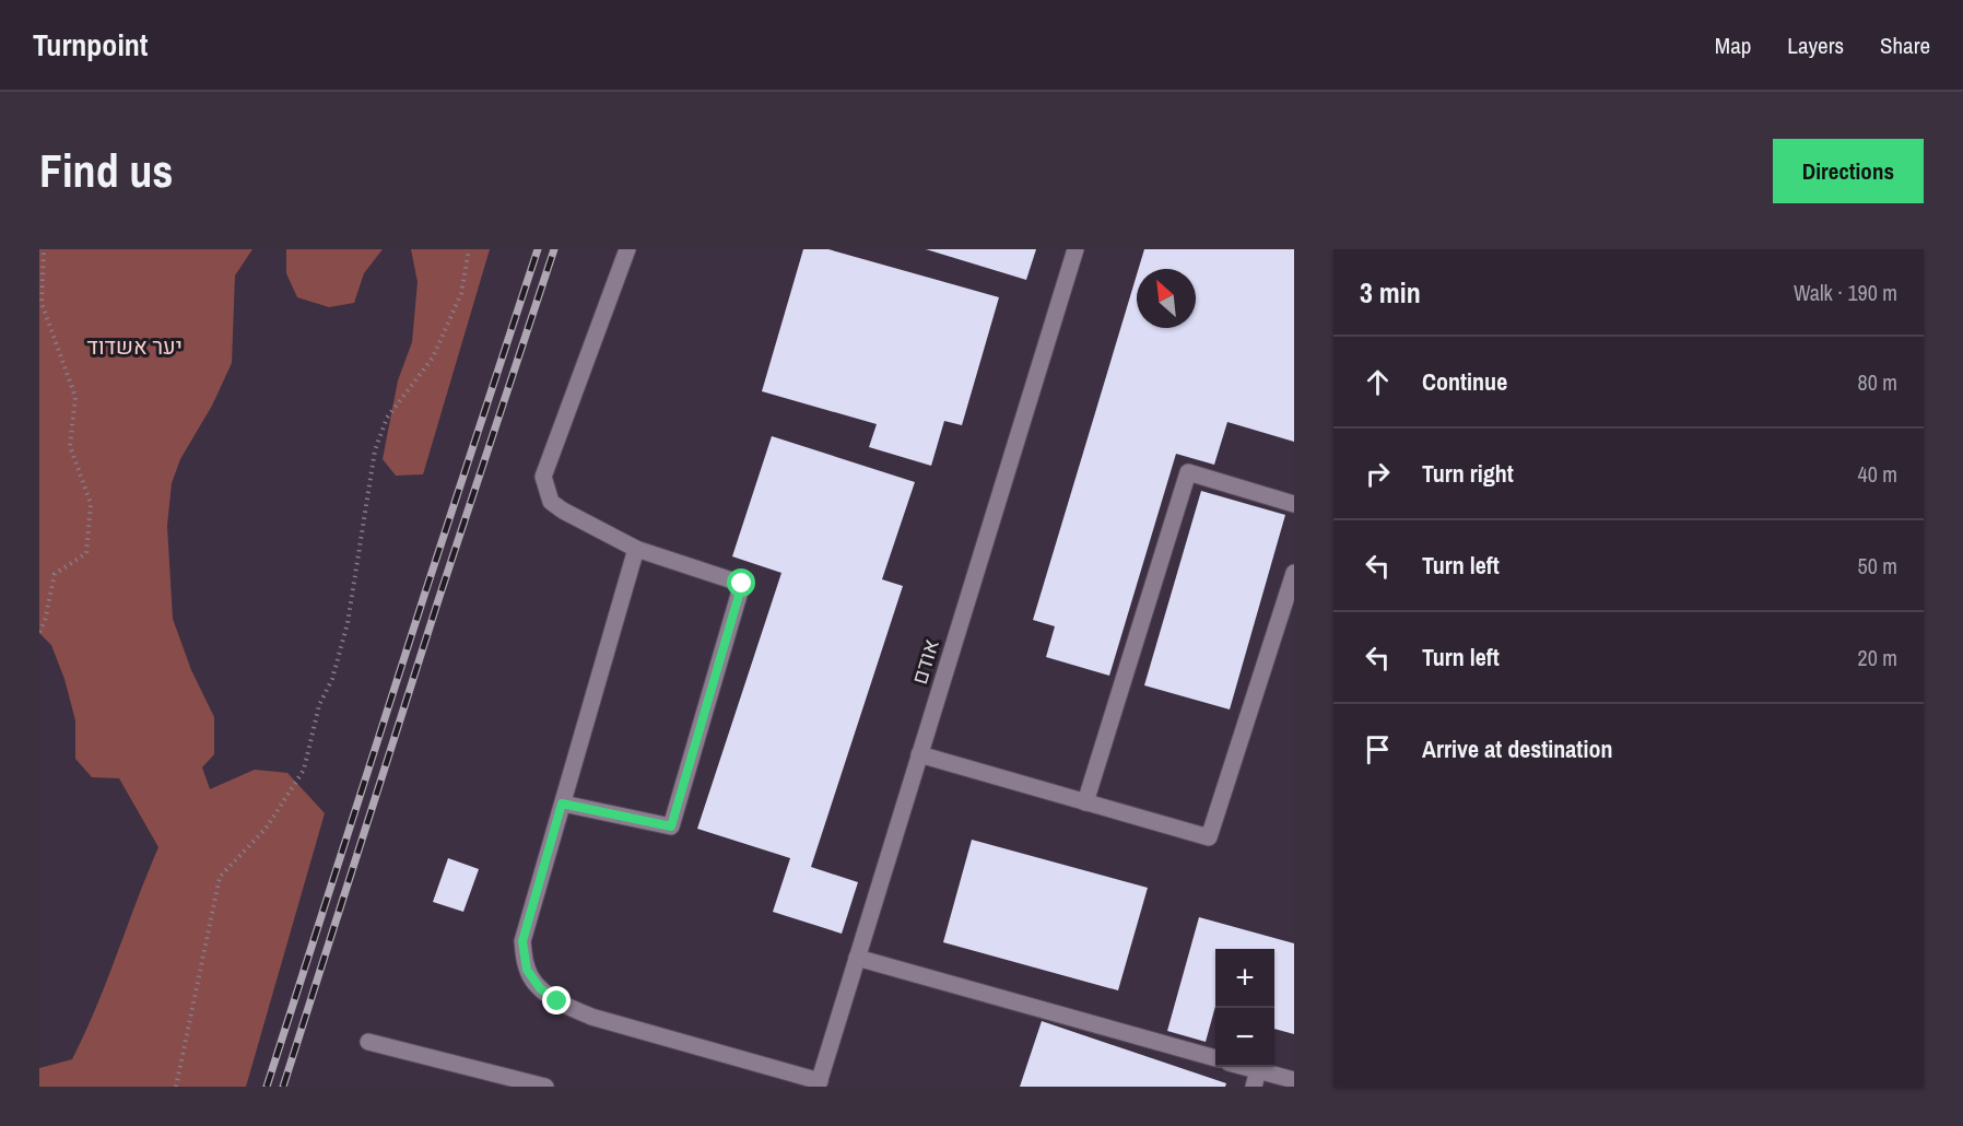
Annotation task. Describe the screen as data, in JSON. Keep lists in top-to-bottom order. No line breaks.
{"streets":{"street":["אודם"]},"parks":["יער אשדוד"],"north":"top left","page":{"header":"Turnpoint","nav":["Map","Layers","Share"],"buttons":"Directions","title":"Find us","heading":["3 min","Walk · 190 m"],"list":[["Continue","80 m"],["Turn right","40 m"],["Turn left","50 m"],["Turn left","20 m"],"Arrive at destination"],"map_buttons":["+","−"]}}
